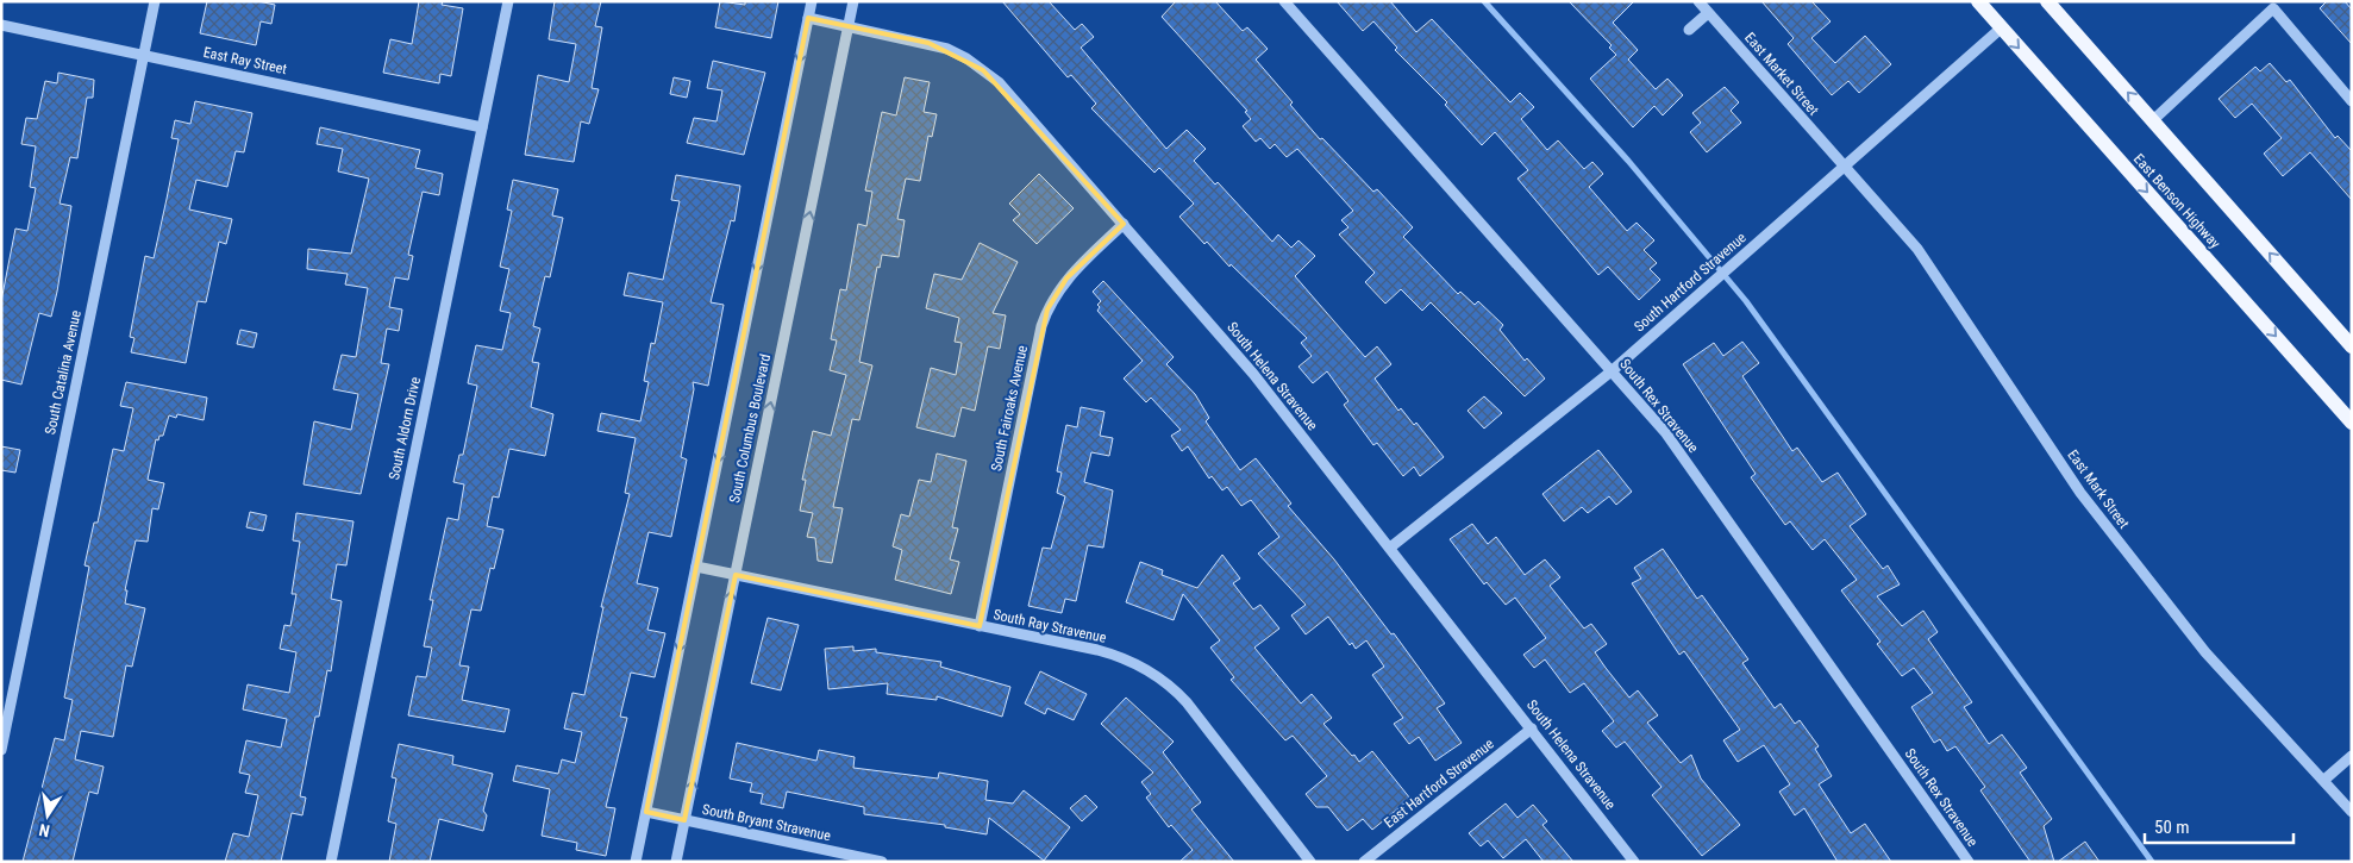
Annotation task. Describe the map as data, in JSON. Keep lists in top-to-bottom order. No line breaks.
{"streets":{"main road":["East Benson Highway"],"street":["East Ray Street","East Market Street","South Hartford Stravenue","South Catalina Avenue","South Helena Stravenue","South Rex Stravenue","South Fairoaks Avenue","South Aldorn Drive","South Columbus Boulevard","East Mark Street","South Ray Stravenue","East Hartford Stravenue","South Bryant Stravenue"]},"crossings":[["East Ray Street","South Catalina Avenue"],["East Ray Street","South Aldorn Drive"],["East Market Street","South Hartford Stravenue"],["East Market Street","East Mark Street"],["East Benson Highway","South Hartford Stravenue"],["South Hartford Stravenue","South Helena Stravenue"],["South Hartford Stravenue","South Rex Stravenue"],["South Hartford Stravenue","East Mark Street"],["South Helena Stravenue","South Fairoaks Avenue"],["South Helena Stravenue","South Columbus Boulevard"],["South Helena Stravenue","East Hartford Stravenue"],["South Fairoaks Avenue","South Ray Stravenue"],["South Columbus Boulevard","South Ray Stravenue"],["South Columbus Boulevard","South Bryant Stravenue"]],"scale_bar":"50 m","north":"bottom"}
